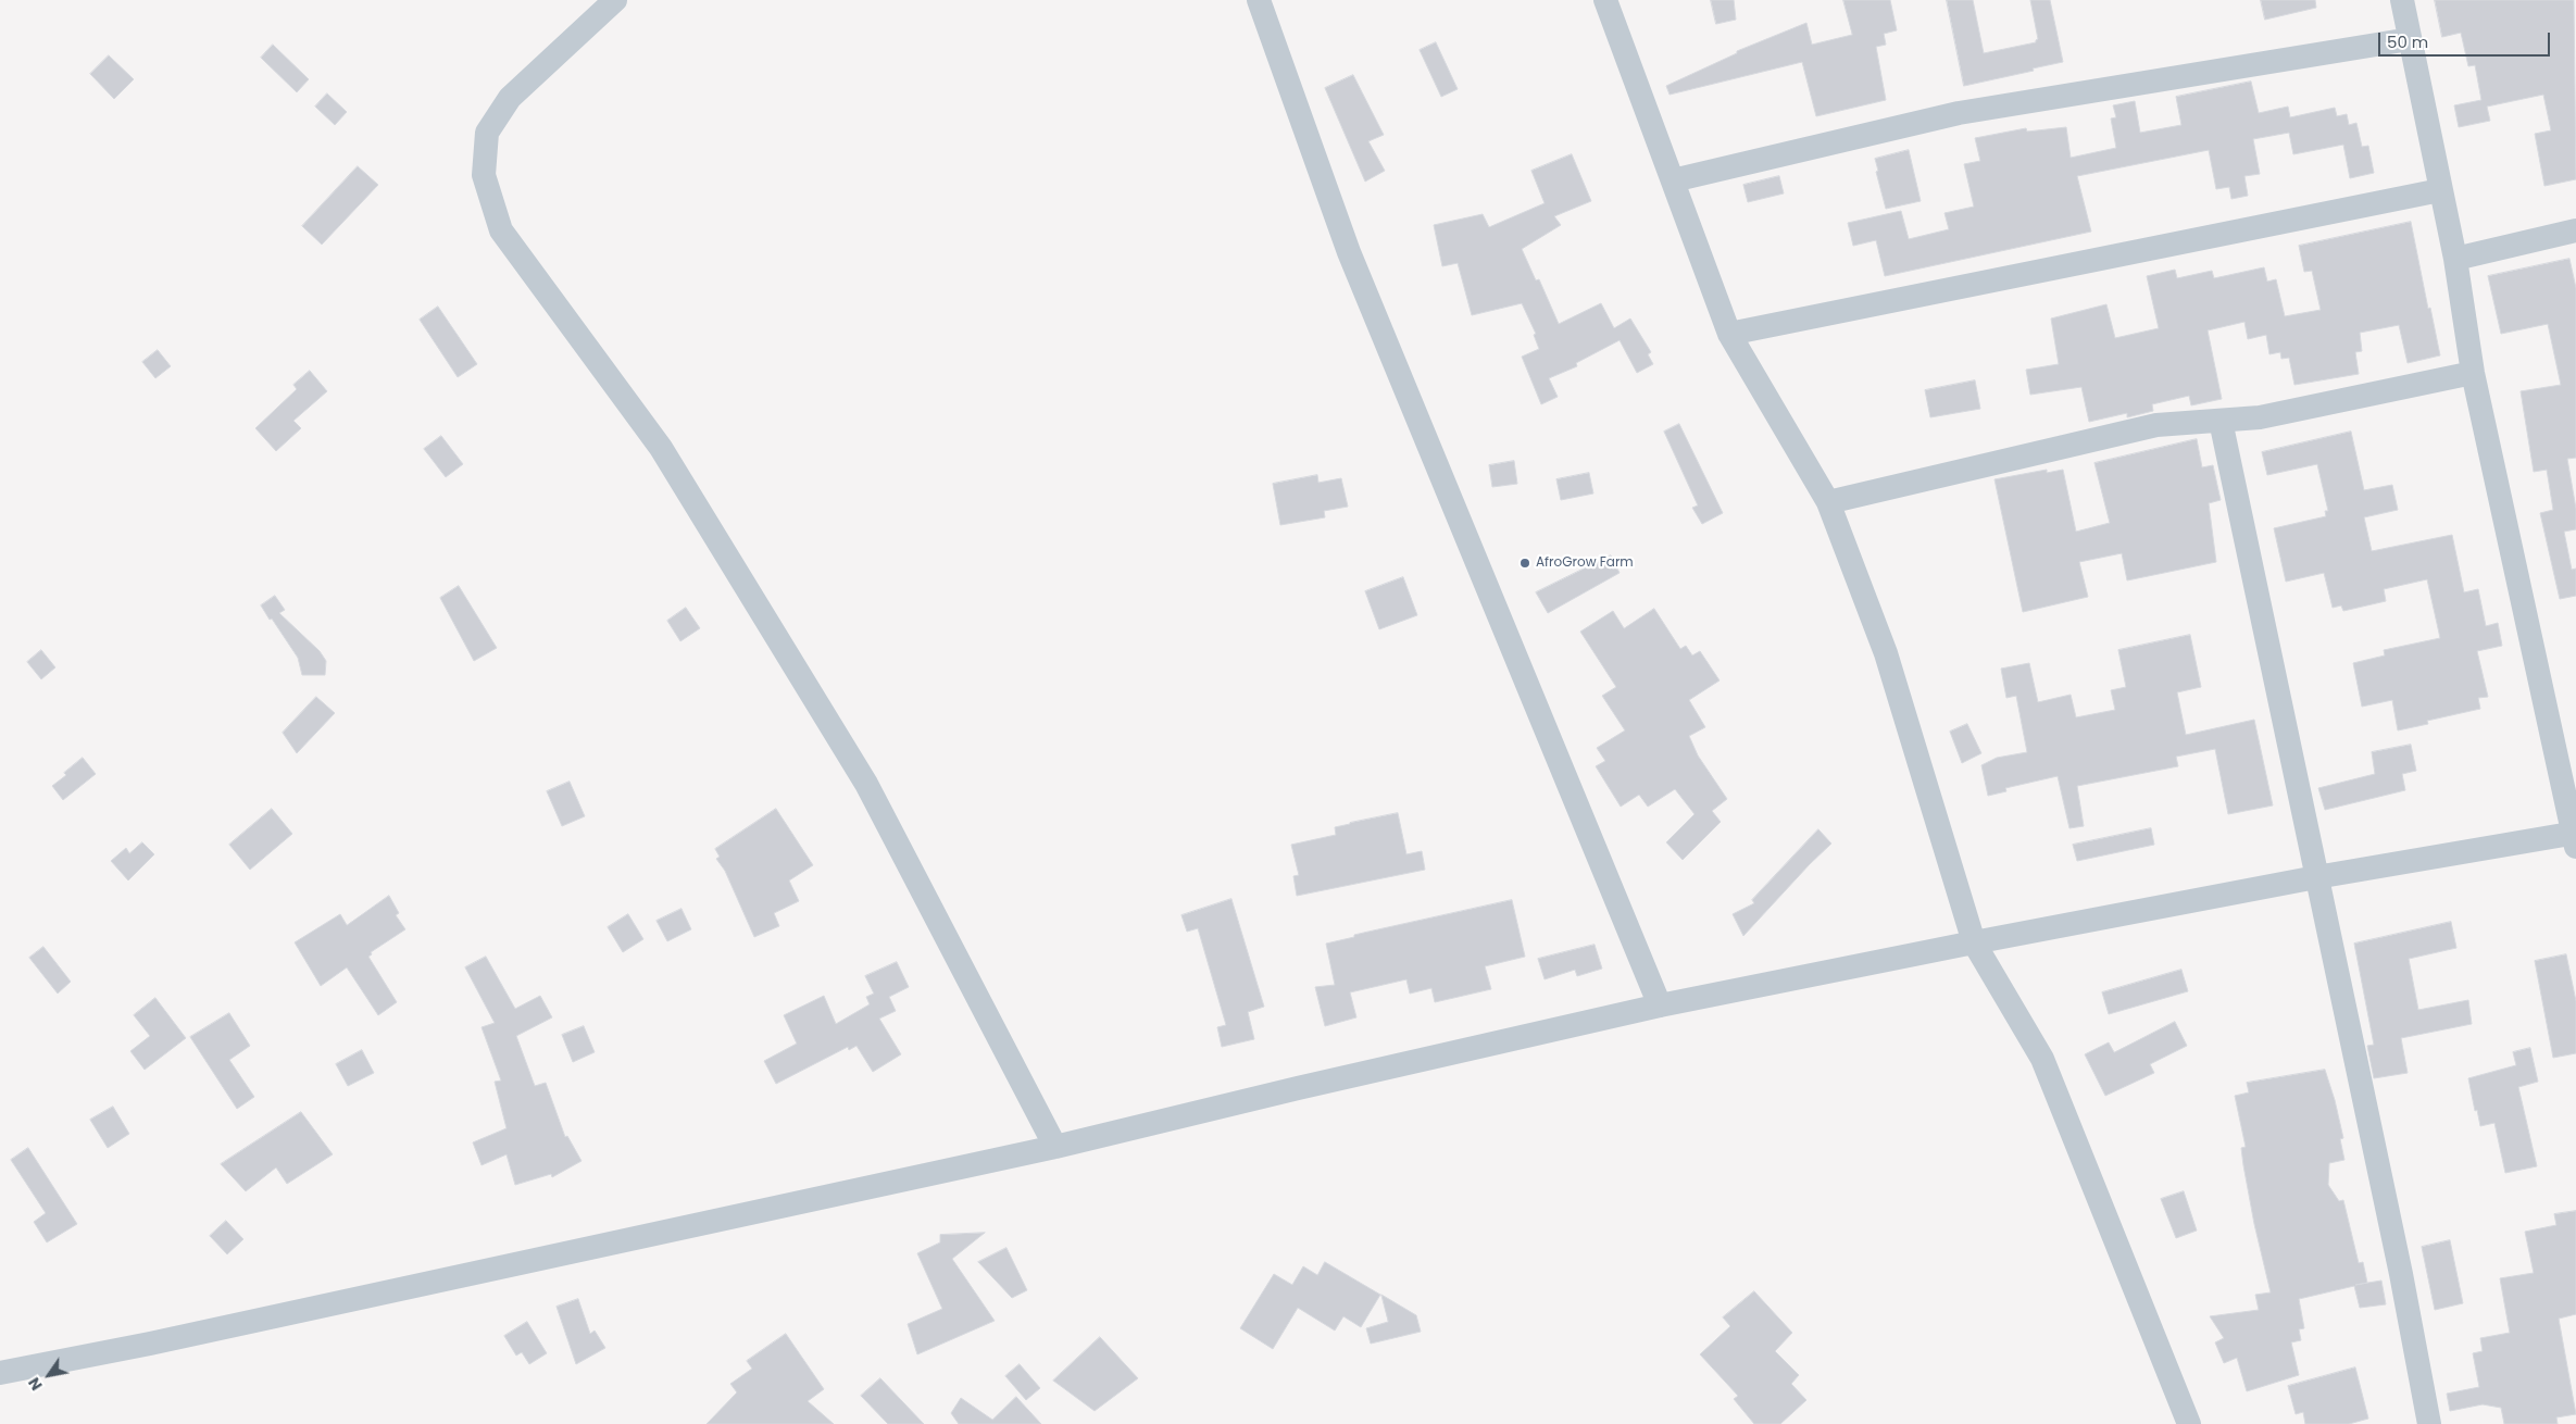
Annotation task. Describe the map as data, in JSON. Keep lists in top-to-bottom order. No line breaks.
{"places":["AfroGrow Farm"],"scale_bar":"50 m","north":"bottom left"}
